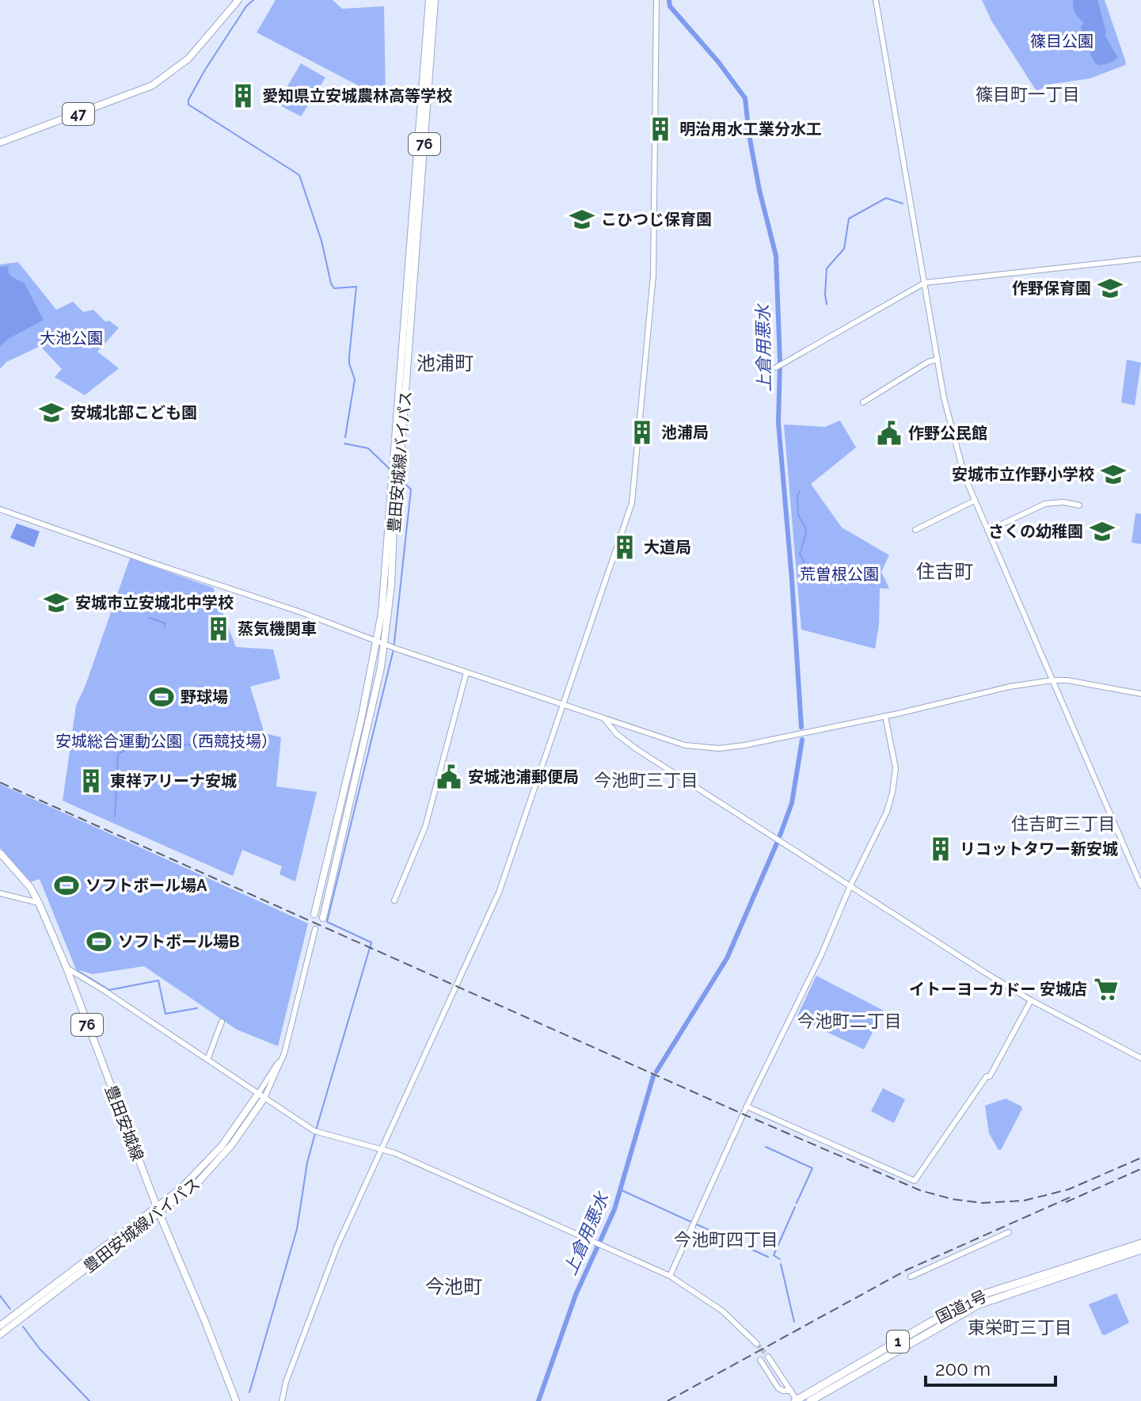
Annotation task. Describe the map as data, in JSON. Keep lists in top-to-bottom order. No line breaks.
{"streets":{"highway":["国道1号","1"],"main road":["47","76","豊田安城線バイパス","豊田安城線"]},"crossings":[["豊田安城線バイパス","豊田安城線"]],"districts":["篠目町一丁目","池浦町","住吉町","今池町三丁目","住吉町三丁目","今池町二丁目","今池町四丁目","今池町","東栄町三丁目"],"water":["上倉用悪水"],"parks":["篠目公園","大池公園","荒曽根公園","安城総合運動公園（西競技場）"],"places":{"building":["愛知県立安城農林高等学校","明治用水工業分水工","池浦局","大道局","蒸気機関車","東祥アリーナ安城","リコットタワー新安城"],"school or university":["こひつじ保育園","作野保育園","安城北部こども園","安城市立作野小学校","さくの幼稚園","安城市立安城北中学校"],"public building":["作野公民館","安城池浦郵便局"],"sports":["野球場","ソフトボール場A","ソフトボール場B"],"supermarket":["イトーヨーカドー 安城店"]},"scale_bar":"200 m"}
